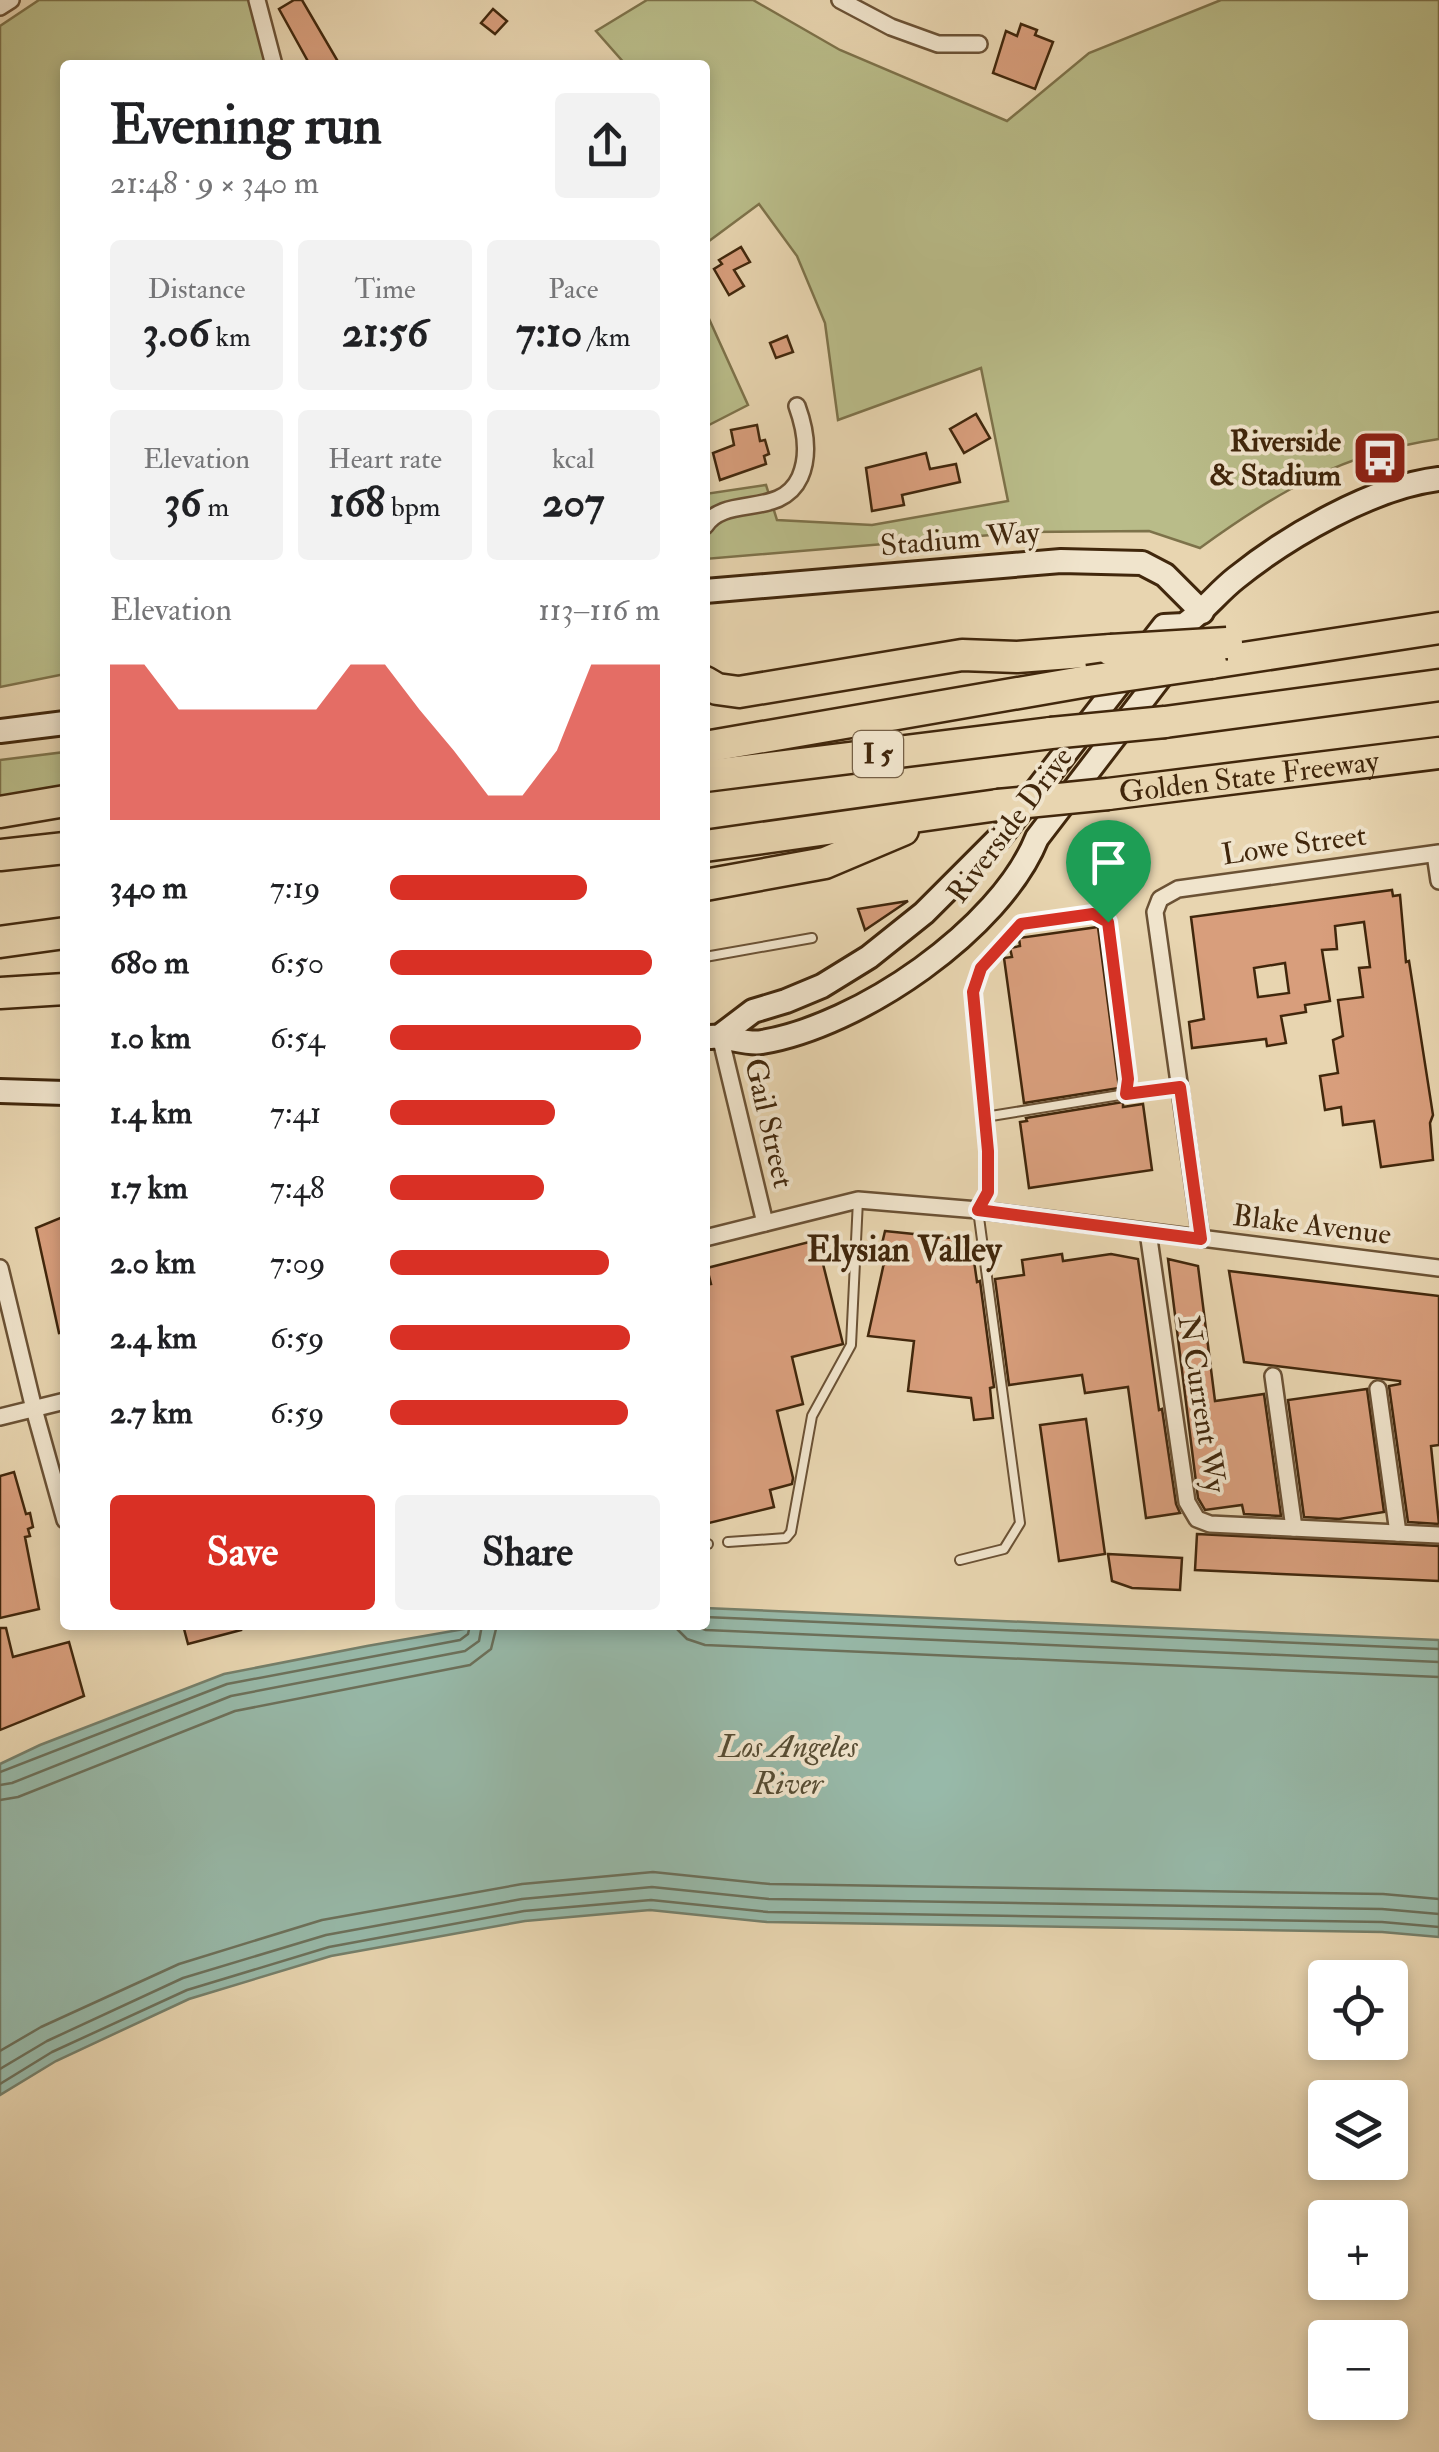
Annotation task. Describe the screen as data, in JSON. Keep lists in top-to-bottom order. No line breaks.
{"streets":{"highway":["I 5","Golden State Freeway"],"main road":["Stadium Way","Riverside Drive"],"street":["Lowe Street","Gail Street","Blake Avenue","N Current Wy"]},"crossings":[["Stadium Way","Riverside Drive"],["Riverside Drive","Gail Street"],["Gail Street","Blake Avenue"],["Blake Avenue","N Current Wy"]],"districts":["Elysian Valley"],"water":["Los Angeles River"],"places":{"bus stop":["Riverside & Stadium"]},"page":{"heading":["Evening run","21:48 · 9 × 340 m"],"stats":[["Distance","3.06 km"],["Time","21:56"],["Pace","7:10 /km"],["Elevation","36 m"],["Heart rate","168 bpm"],["kcal","207"]],"chart":["Elevation","113–116 m"],"list":[{"name":"340 m","note":"7:19"},{"name":"680 m","note":"6:50"},{"name":"1.0 km","note":"6:54"},{"name":"1.4 km","note":"7:41"},{"name":"1.7 km","note":"7:48"},{"name":"2.0 km","note":"7:09"},{"name":"2.4 km","note":"6:59"},{"name":"2.7 km","note":"6:59"}],"buttons":["Save","Share"],"map_buttons":["+","−"]}}
